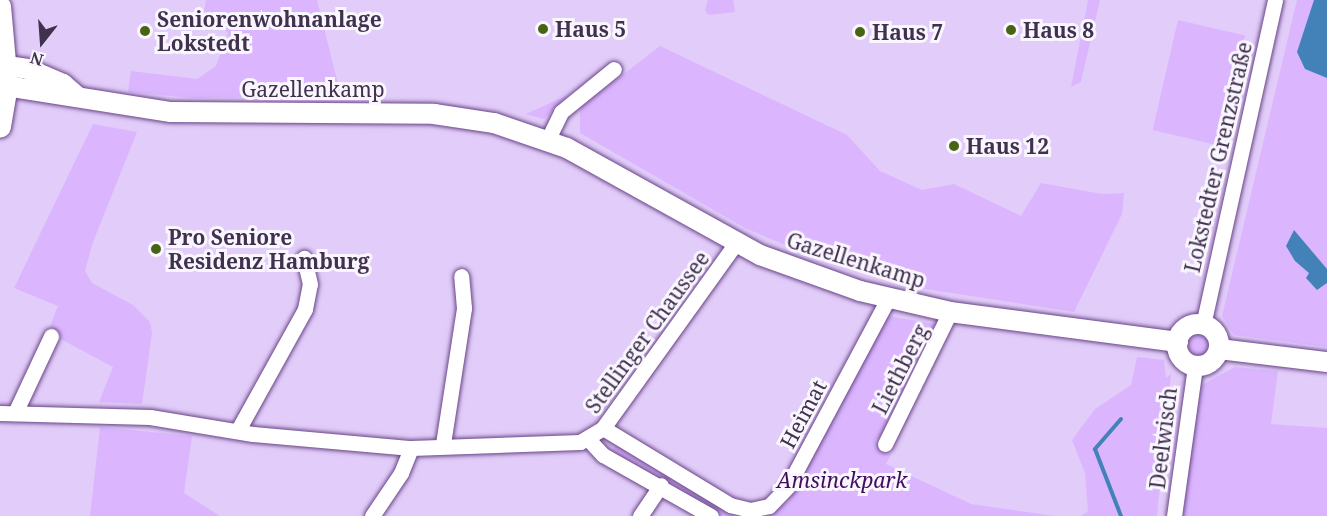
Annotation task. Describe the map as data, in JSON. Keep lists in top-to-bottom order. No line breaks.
{"streets":{"street":["Gazellenkamp","Lokstedter Grenzstraße","Stellinger Chaussee","Liethberg","Heimat","Deelwisch"]},"crossings":[["Gazellenkamp","Lokstedter Grenzstraße"],["Gazellenkamp","Stellinger Chaussee"],["Gazellenkamp","Liethberg"],["Gazellenkamp","Heimat"],["Gazellenkamp","Deelwisch"],["Lokstedter Grenzstraße","Deelwisch"],["Stellinger Chaussee","Heimat"]],"parks":["Amsinckpark"],"places":["Haus 5","Haus 8","Seniorenwohnanlage Lokstedt","Haus 7","Haus 12","Pro Seniore Residenz Hamburg"],"north":"bottom"}
